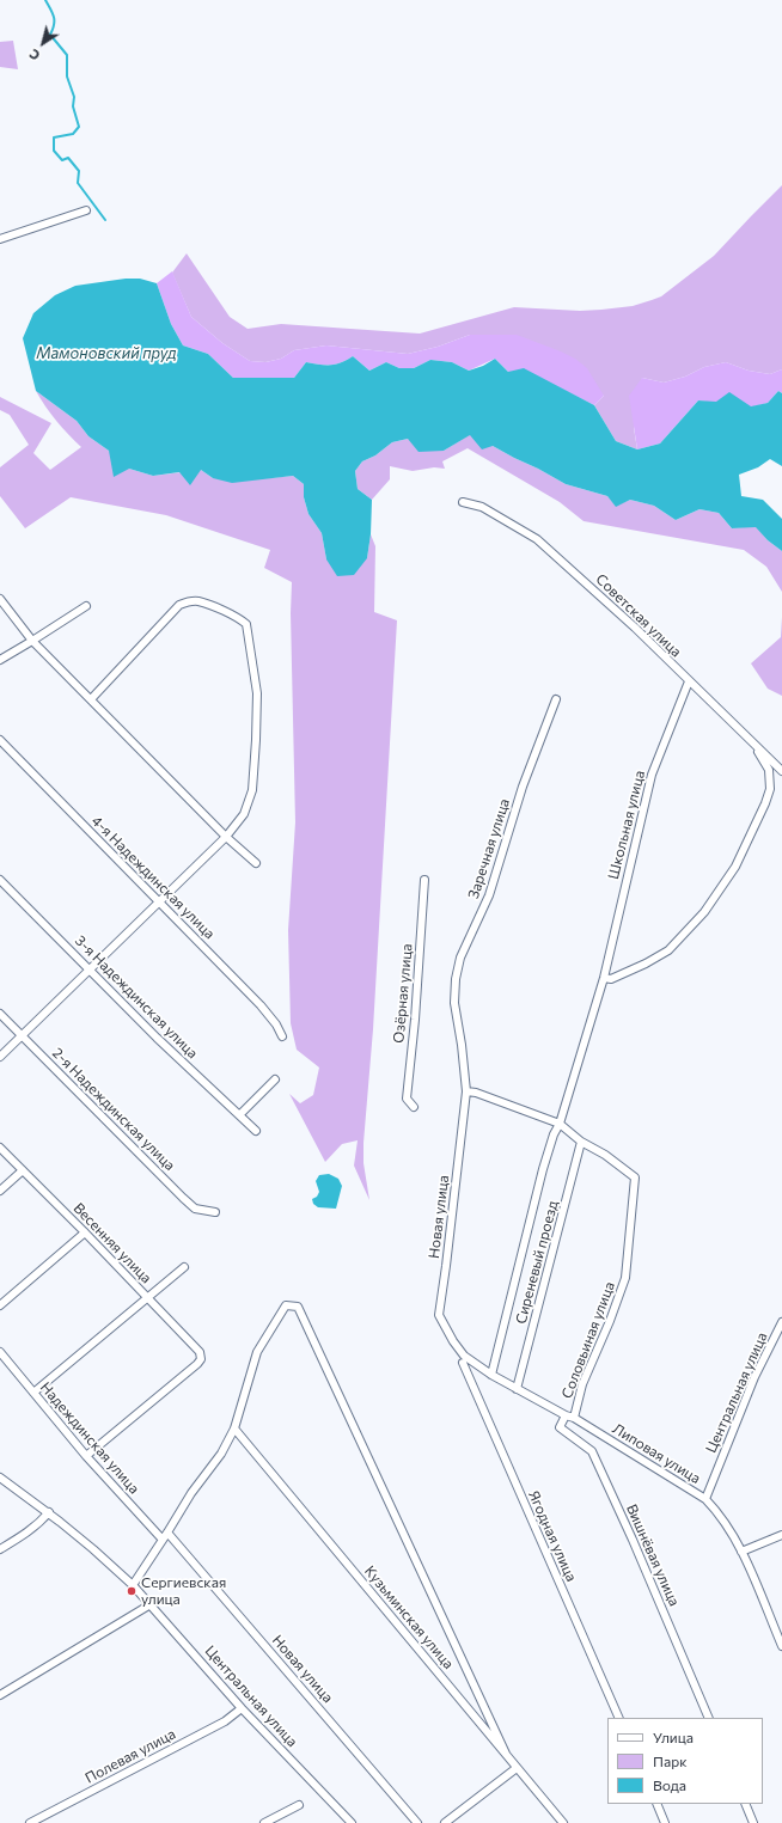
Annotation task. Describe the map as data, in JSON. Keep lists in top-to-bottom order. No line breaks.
{"streets":{"street":["Советская улица","Школьная улица","Заречная улица","4-я Надеждинская улица","Озёрная улица","3-я Надеждинская улица","2-я Надеждинская улица","Новая улица","Весенняя улица","Сиреневый проезд","Соловьиная улица","Центральная улица","Надеждинская улица","Липовая улица","Ягодная улица","Вишнёвая улица","Кузьминская улица","Полевая улица"]},"crossings":[["Советская улица","Школьная улица"],["Школьная улица","Соловьиная улица"],["Школьная улица","Липовая улица"],["Заречная улица","Новая улица"],["Заречная улица","Соловьиная улица"],["Новая улица","Соловьиная улица"],["Новая улица","Липовая улица"],["Весенняя улица","Надеждинская улица"],["Сиреневый проезд","Соловьиная улица"],["Сиреневый проезд","Липовая улица"],["Соловьиная улица","Липовая улица"],["Соловьиная улица","Вишнёвая улица"],["Центральная улица","Липовая улица"],["Центральная улица","Полевая улица"],["Липовая улица","Вишнёвая улица"]],"water":["Мамоновский пруд"],"places":["Сергиевская улица"],"legend":["Улица","Парк","Вода"],"north":"bottom left"}
